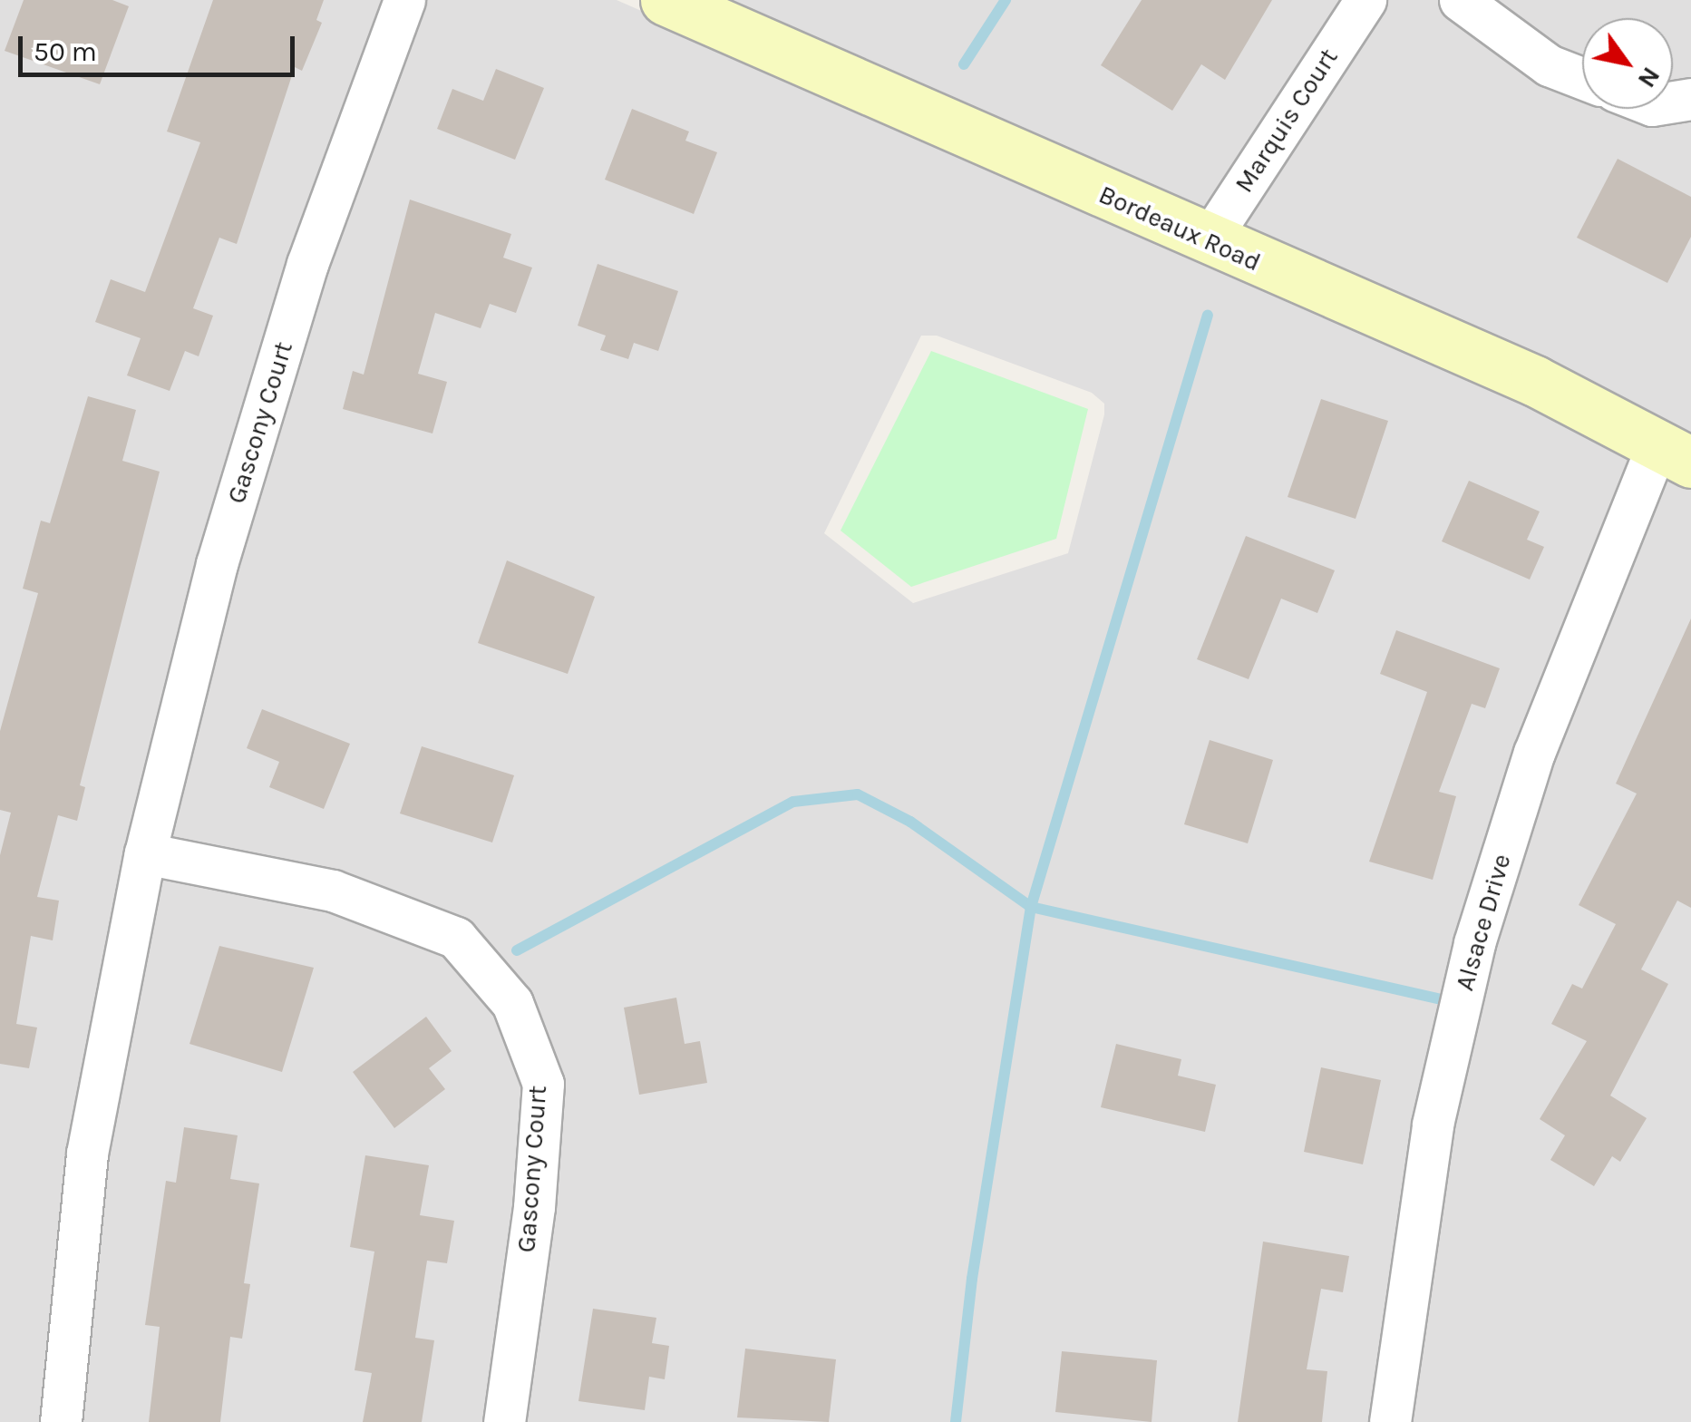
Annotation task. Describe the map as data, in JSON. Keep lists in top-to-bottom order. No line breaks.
{"streets":{"street":["Marquis Court","Bordeaux Road","Gascony Court","Alsace Drive"]},"crossings":[["Marquis Court","Bordeaux Road"],["Bordeaux Road","Alsace Drive"]],"scale_bar":"50 m","north":"bottom right"}
